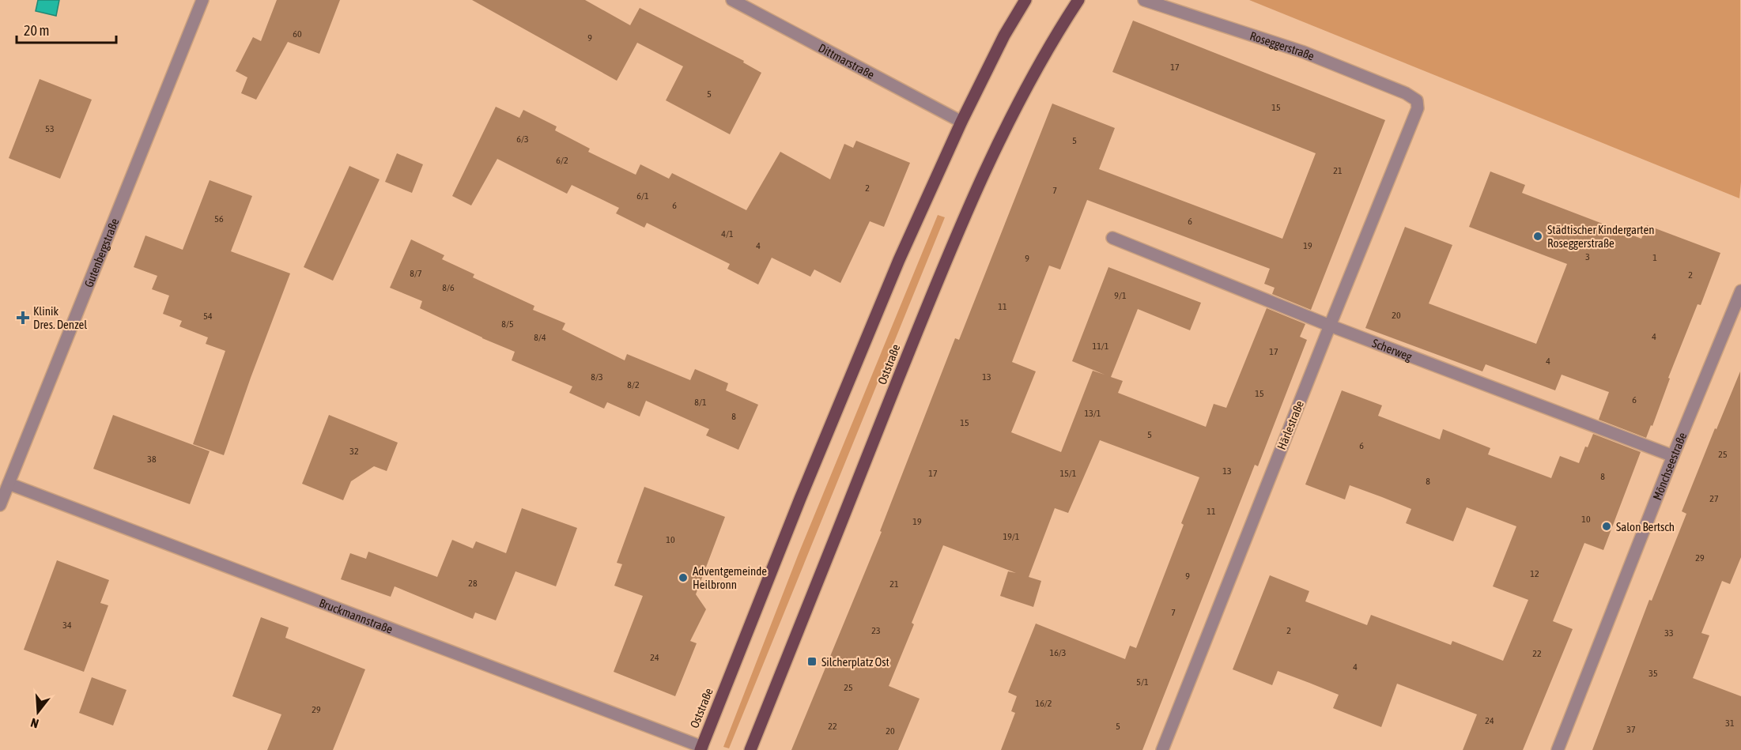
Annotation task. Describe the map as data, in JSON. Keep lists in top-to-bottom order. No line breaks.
{"streets":{"main road":["Oststraße"],"street":["Roseggerstraße","Dittmarstraße","Gutenbergstraße","Scherweg","Härlestraße","Mönchseestraße","Bruckmannstraße"]},"crossings":[["Roseggerstraße","Härlestraße"],["Dittmarstraße","Oststraße"],["Gutenbergstraße","Bruckmannstraße"],["Scherweg","Härlestraße"],["Scherweg","Mönchseestraße"],["Oststraße","Bruckmannstraße"]],"places":{"other":["Städtischer Kindergarten Roseggerstraße","Salon Bertsch","Adventgemeinde Heilbronn"],"health":["Klinik Dres. Denzel"],"transit":["Silcherplatz Ost"]},"house_numbers":["60","9","17","5","15","53","6/3","5","6/2","21","2","7","6/1","6","56","6","4/1","4","19","3","1","9","8/7","2","8/6","9/1","11","20","54","8/5","4","8/4","11/1","17","4","8/3","13","8/2","15","6","8/1","13/1","8","15","5","6","32","25","38","13","17","15/1","8","8","27","11","10","19","19/1","10","29","12","9","28","21","7","34","23","2","33","16/3","22","24","4","35","5/1","25","16/2","29","24","31","22","5","37","20"],"scale_bar":"20 m","north":"bottom"}
